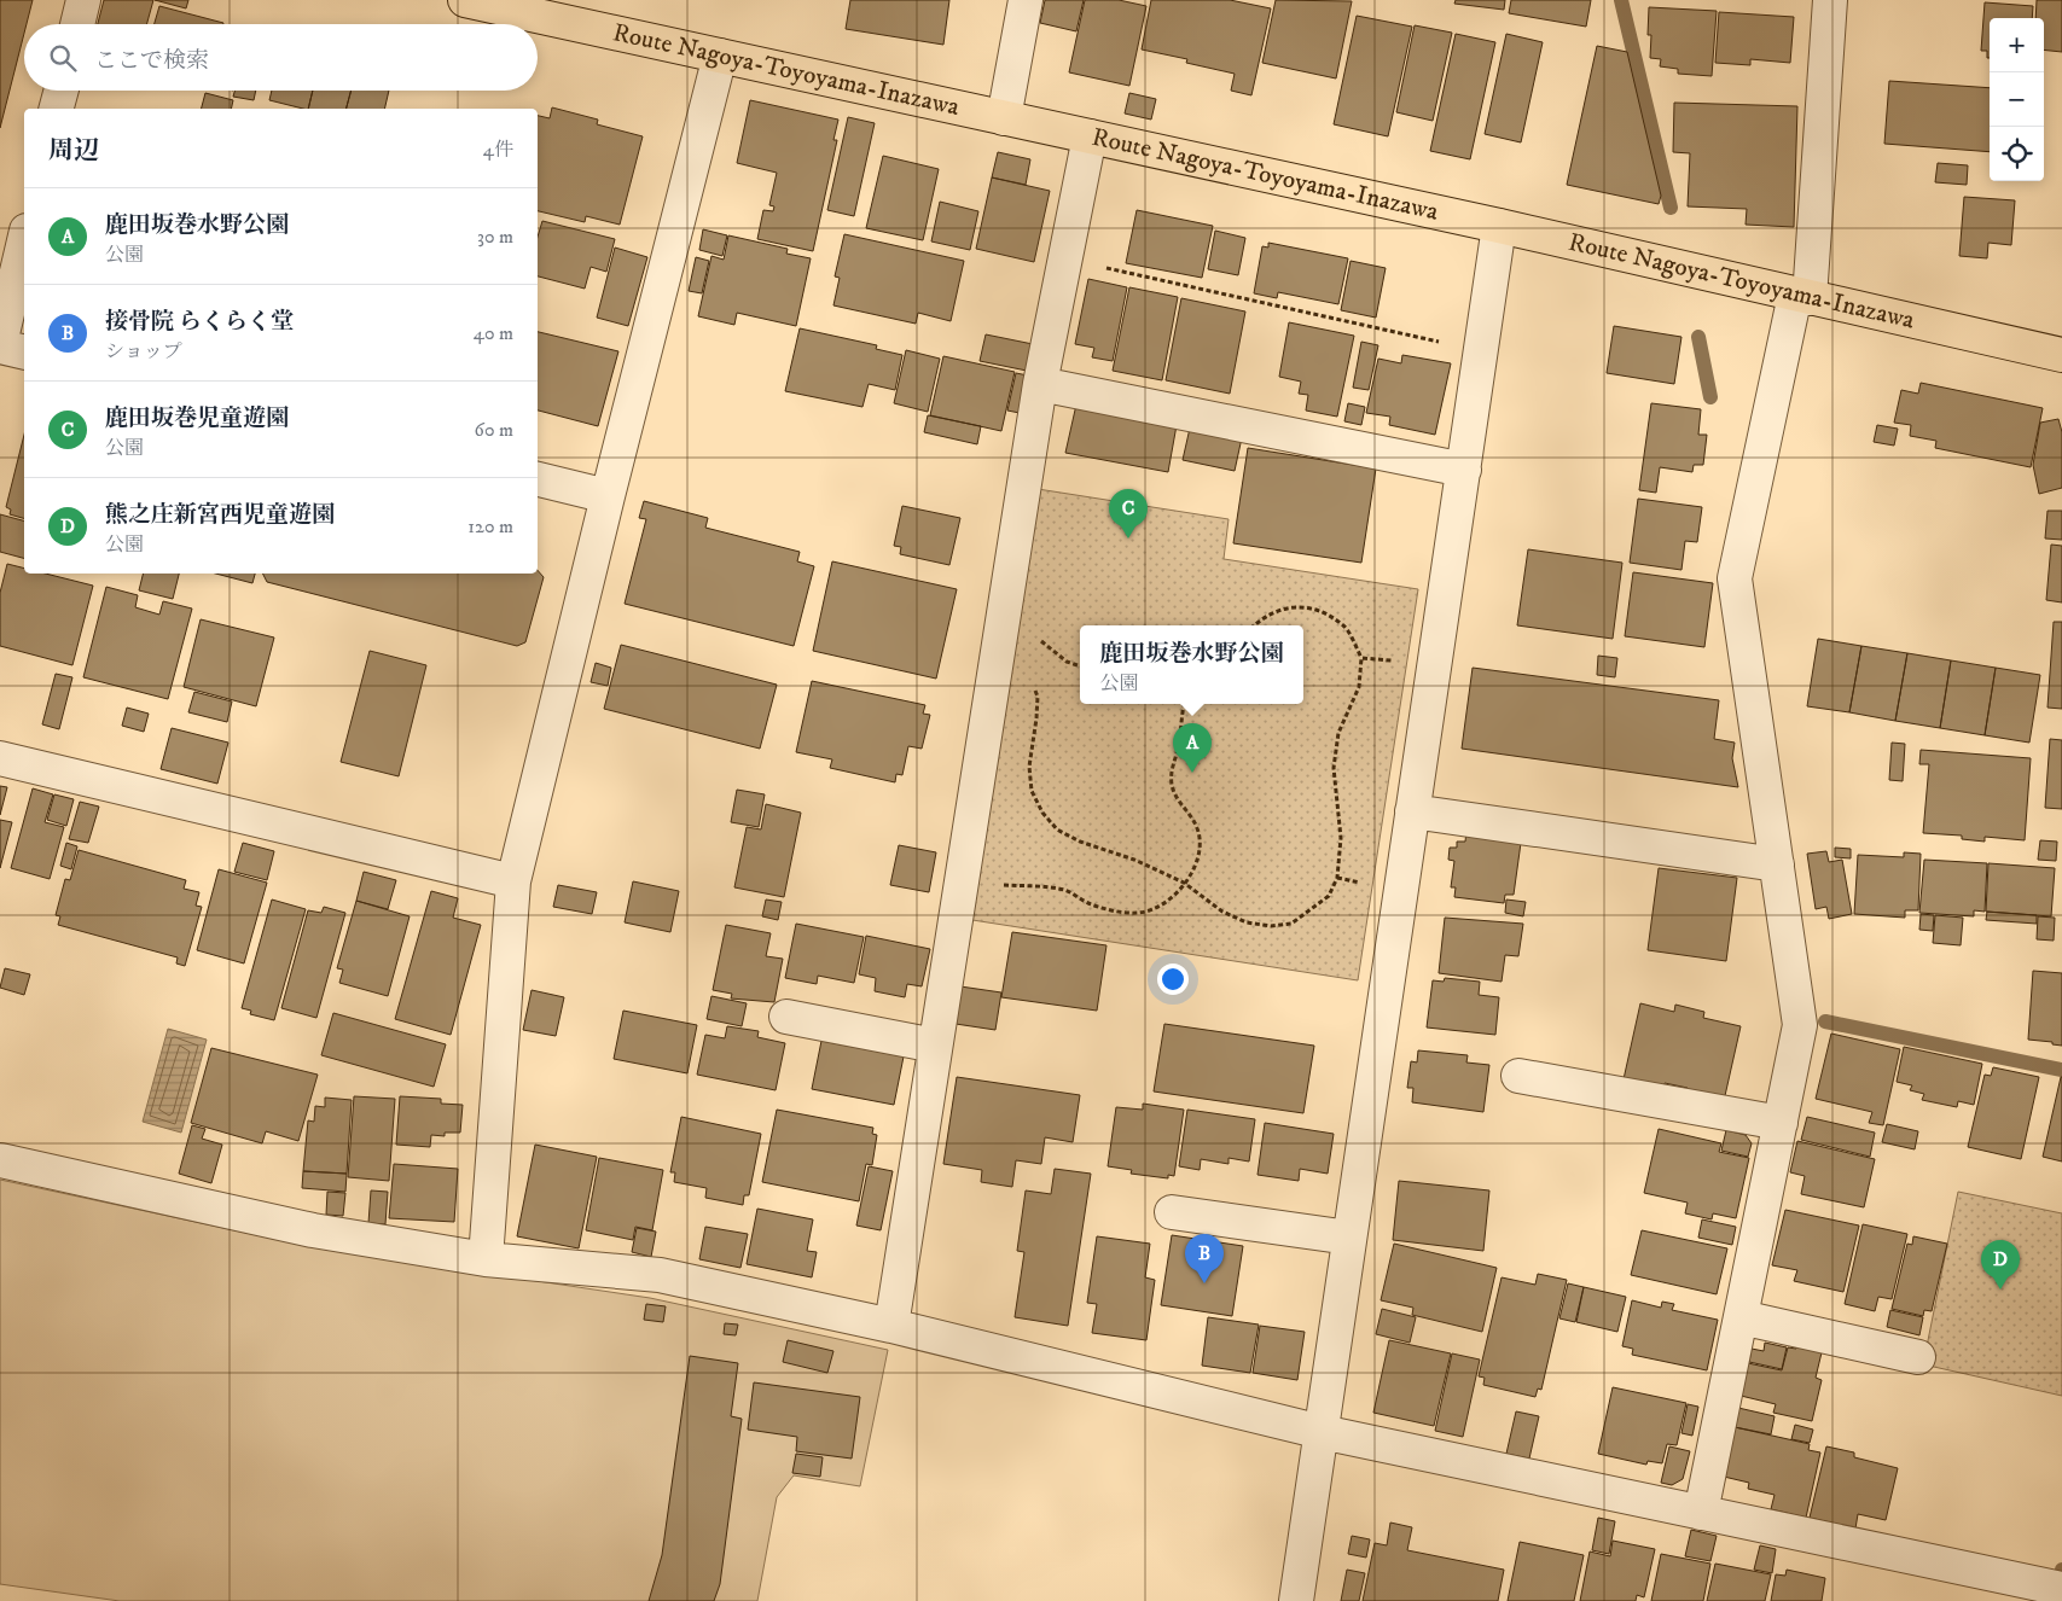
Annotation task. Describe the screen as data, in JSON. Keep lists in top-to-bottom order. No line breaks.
{"streets":{"main road":["Route Nagoya-Toyoyama-Inazawa"]},"page":{"map_buttons":["+","−"],"search":"ここで検索","heading":["周辺","4件"],"list":[{"mark":"A","name":"鹿田坂巻水野公園","note":"公園","value":"30 m"},{"mark":"B","name":"接骨院 らくらく堂","note":"ショップ","value":"40 m"},{"mark":"C","name":"鹿田坂巻児童遊園","note":"公園","value":"60 m"},{"mark":"D","name":"熊之庄新宮西児童遊園","note":"公園","value":"120 m"}],"pins":["C","A","B","D"],"popup":["鹿田坂巻水野公園","公園"]}}
